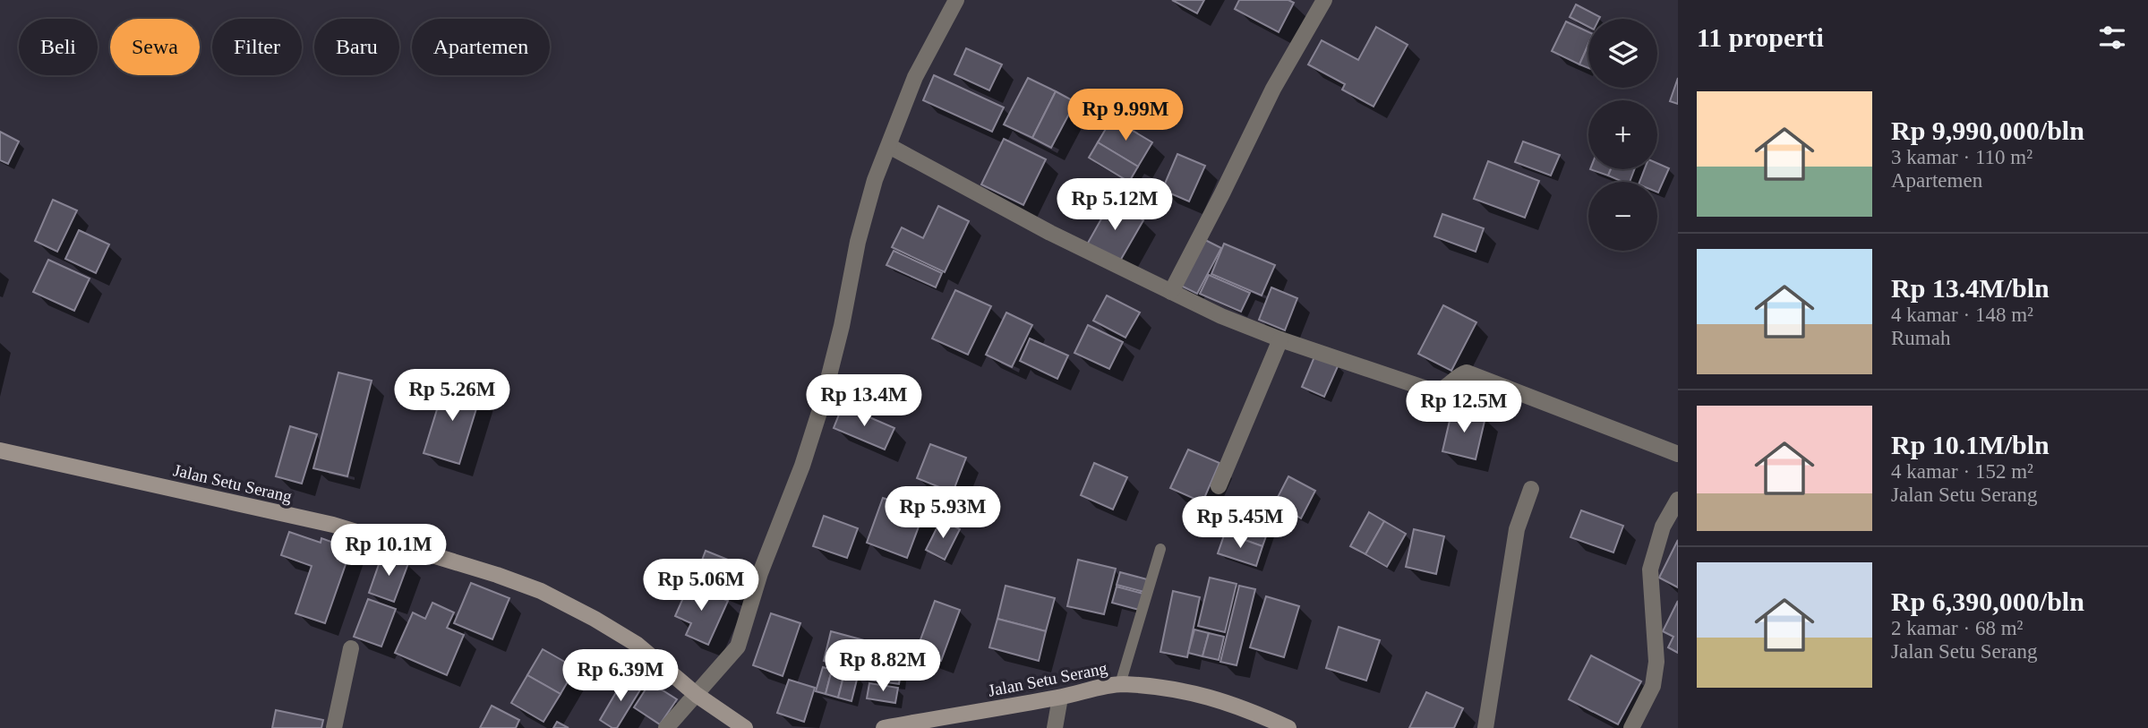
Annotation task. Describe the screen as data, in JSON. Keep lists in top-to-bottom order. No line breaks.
{"streets":{"street":["Jalan Setu Serang"]},"page":{"heading":"11 properti","map_buttons":["+","−"],"chip":["Beli","Sewa","Filter","Baru","Apartemen"],"list":[{"name":"Rp 9,990,000/bln","note":"3 kamar · 110 m² · Apartemen"},{"name":"Rp 13.4M/bln","note":"4 kamar · 148 m² · Rumah"},{"name":"Rp 10.1M/bln","note":"4 kamar · 152 m² · Jalan Setu Serang"},{"name":"Rp 6,390,000/bln","note":"2 kamar · 68 m² · Jalan Setu Serang"}],"price":["Rp 9.99M","Rp 5.12M","Rp 5.26M","Rp 13.4M","Rp 12.5M","Rp 5.93M","Rp 5.45M","Rp 10.1M","Rp 5.06M","Rp 8.82M","Rp 6.39M"]}}
